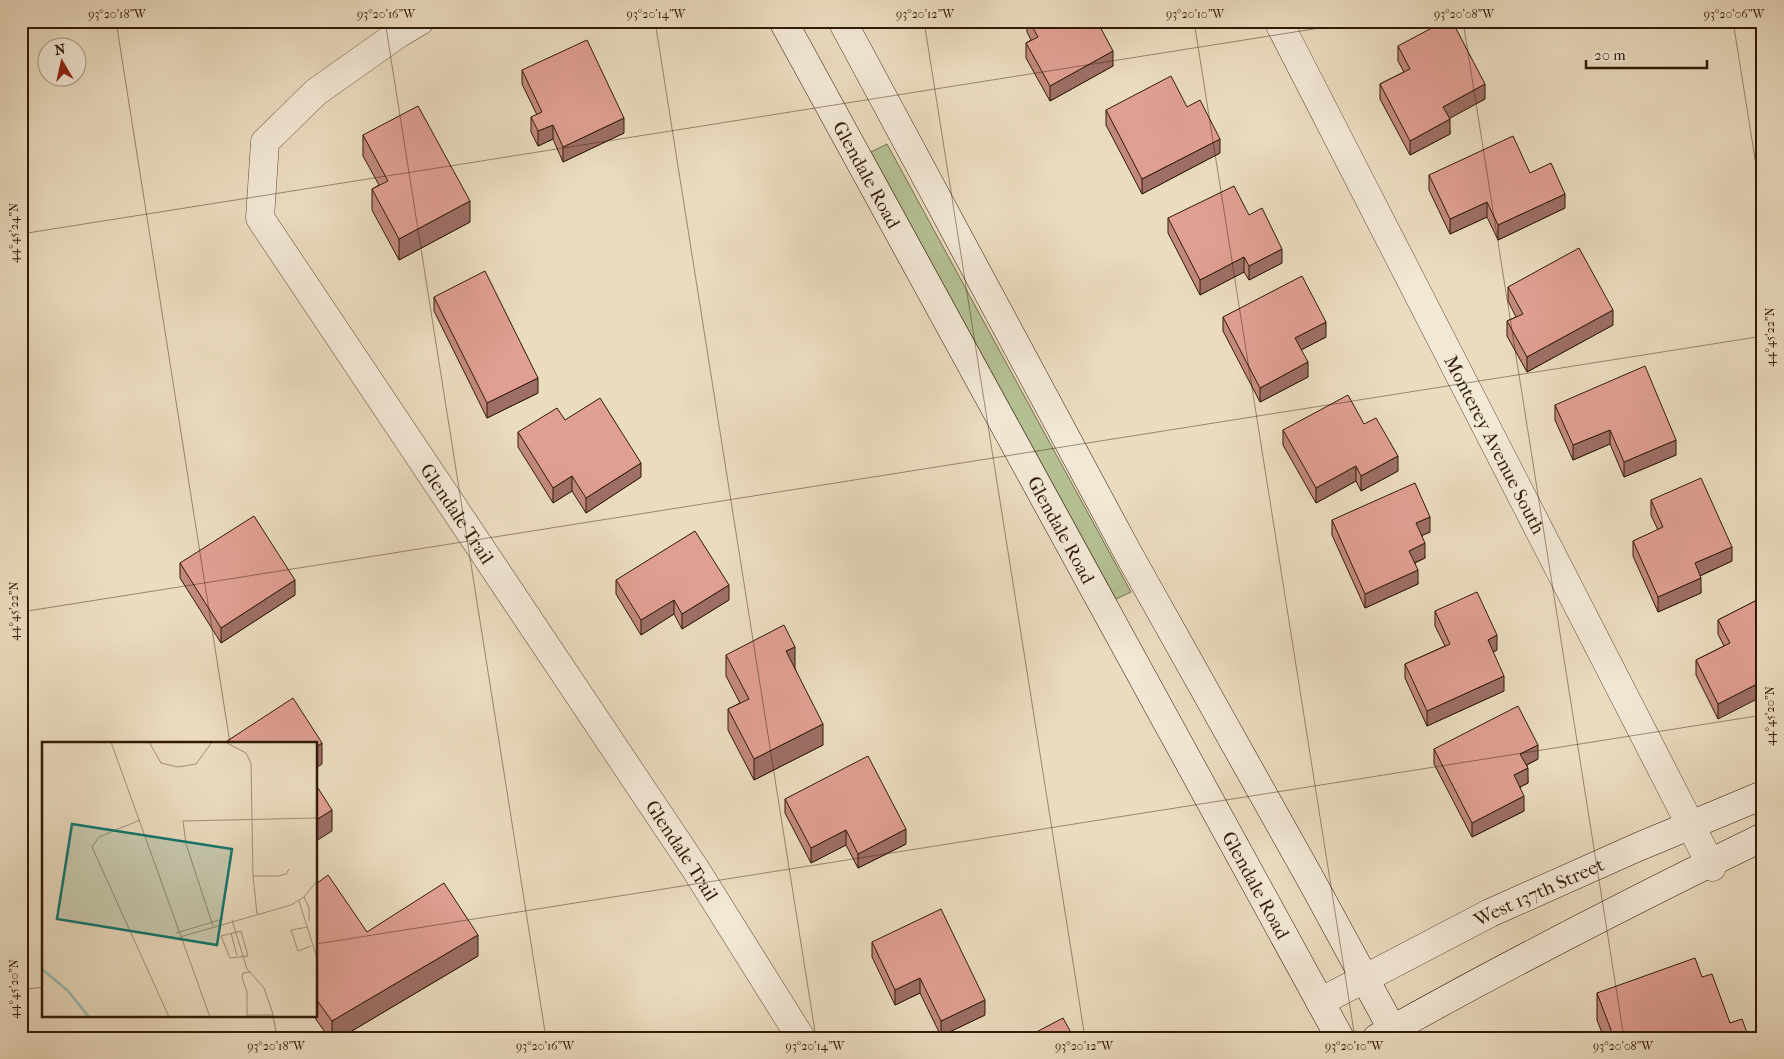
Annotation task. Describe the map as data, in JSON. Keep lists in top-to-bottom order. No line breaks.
{"streets":{"street":["Glendale Road","Monterey Avenue South","Glendale Trail","West 137th Street"]},"crossings":[["Glendale Road","West 137th Street"],["Monterey Avenue South","West 137th Street"]],"scale_bar":"20 m","north":"top","coordinates":["93°20'18\"W","93°20'16\"W","93°20'14\"W","93°20'12\"W","93°20'10\"W","93°20'08\"W","93°20'06\"W","44°45'24\"N","44°45'22\"N","44°45'20\"N"]}
